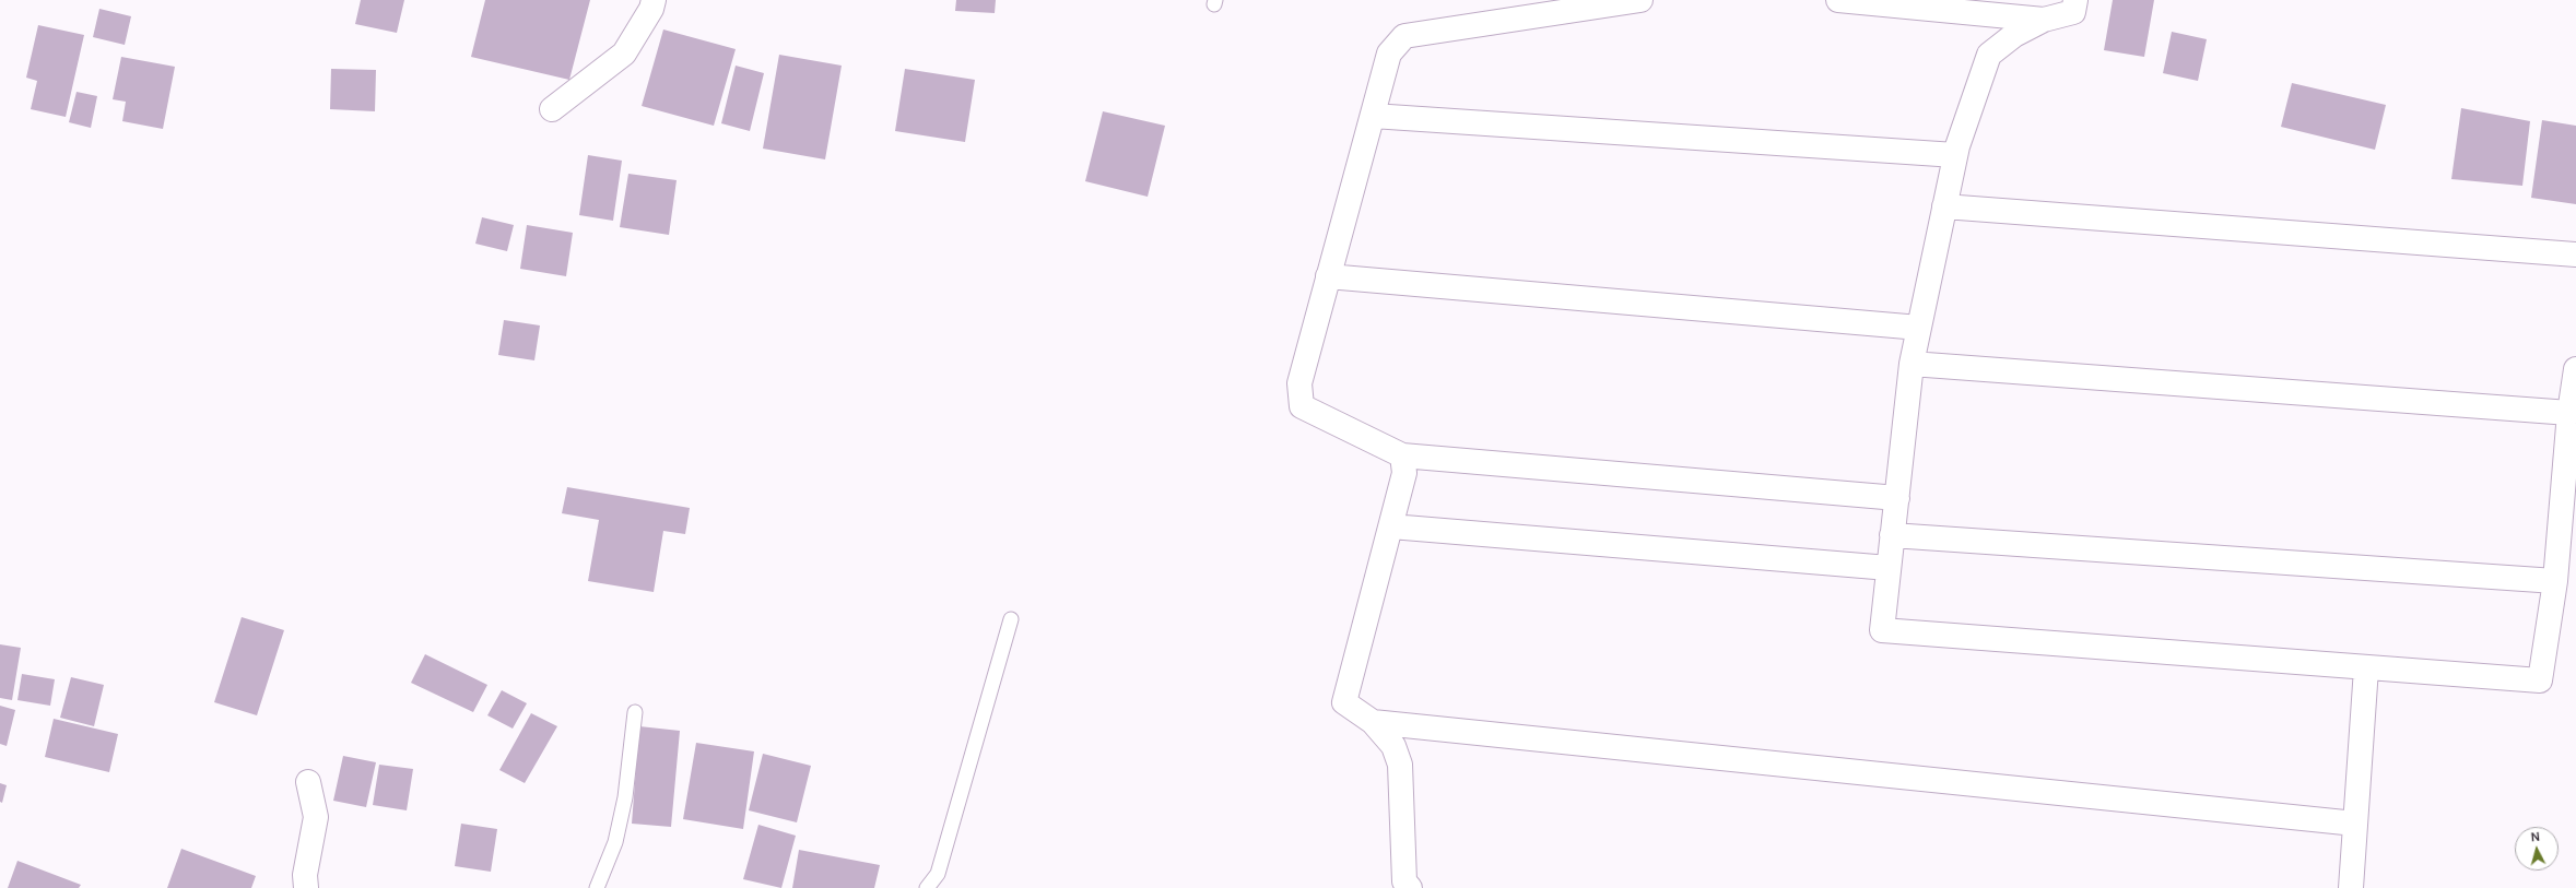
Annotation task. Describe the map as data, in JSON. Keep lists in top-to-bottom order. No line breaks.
{"north":"top"}
